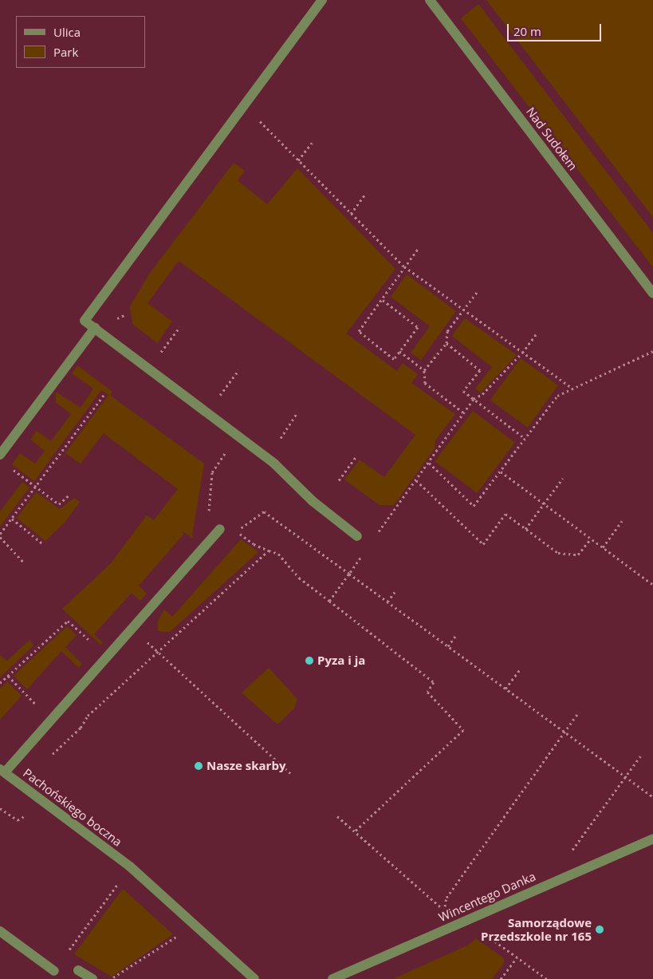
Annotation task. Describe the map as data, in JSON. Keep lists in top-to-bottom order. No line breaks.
{"streets":{"street":["Nad Sudołem","Pachońskiego boczna","Wincentego Danka"]},"places":["Pyza i ja","Nasze skarby","Samorządowe Przedszkole nr 165"],"legend":["Ulica","Park"],"scale_bar":"20 m"}
